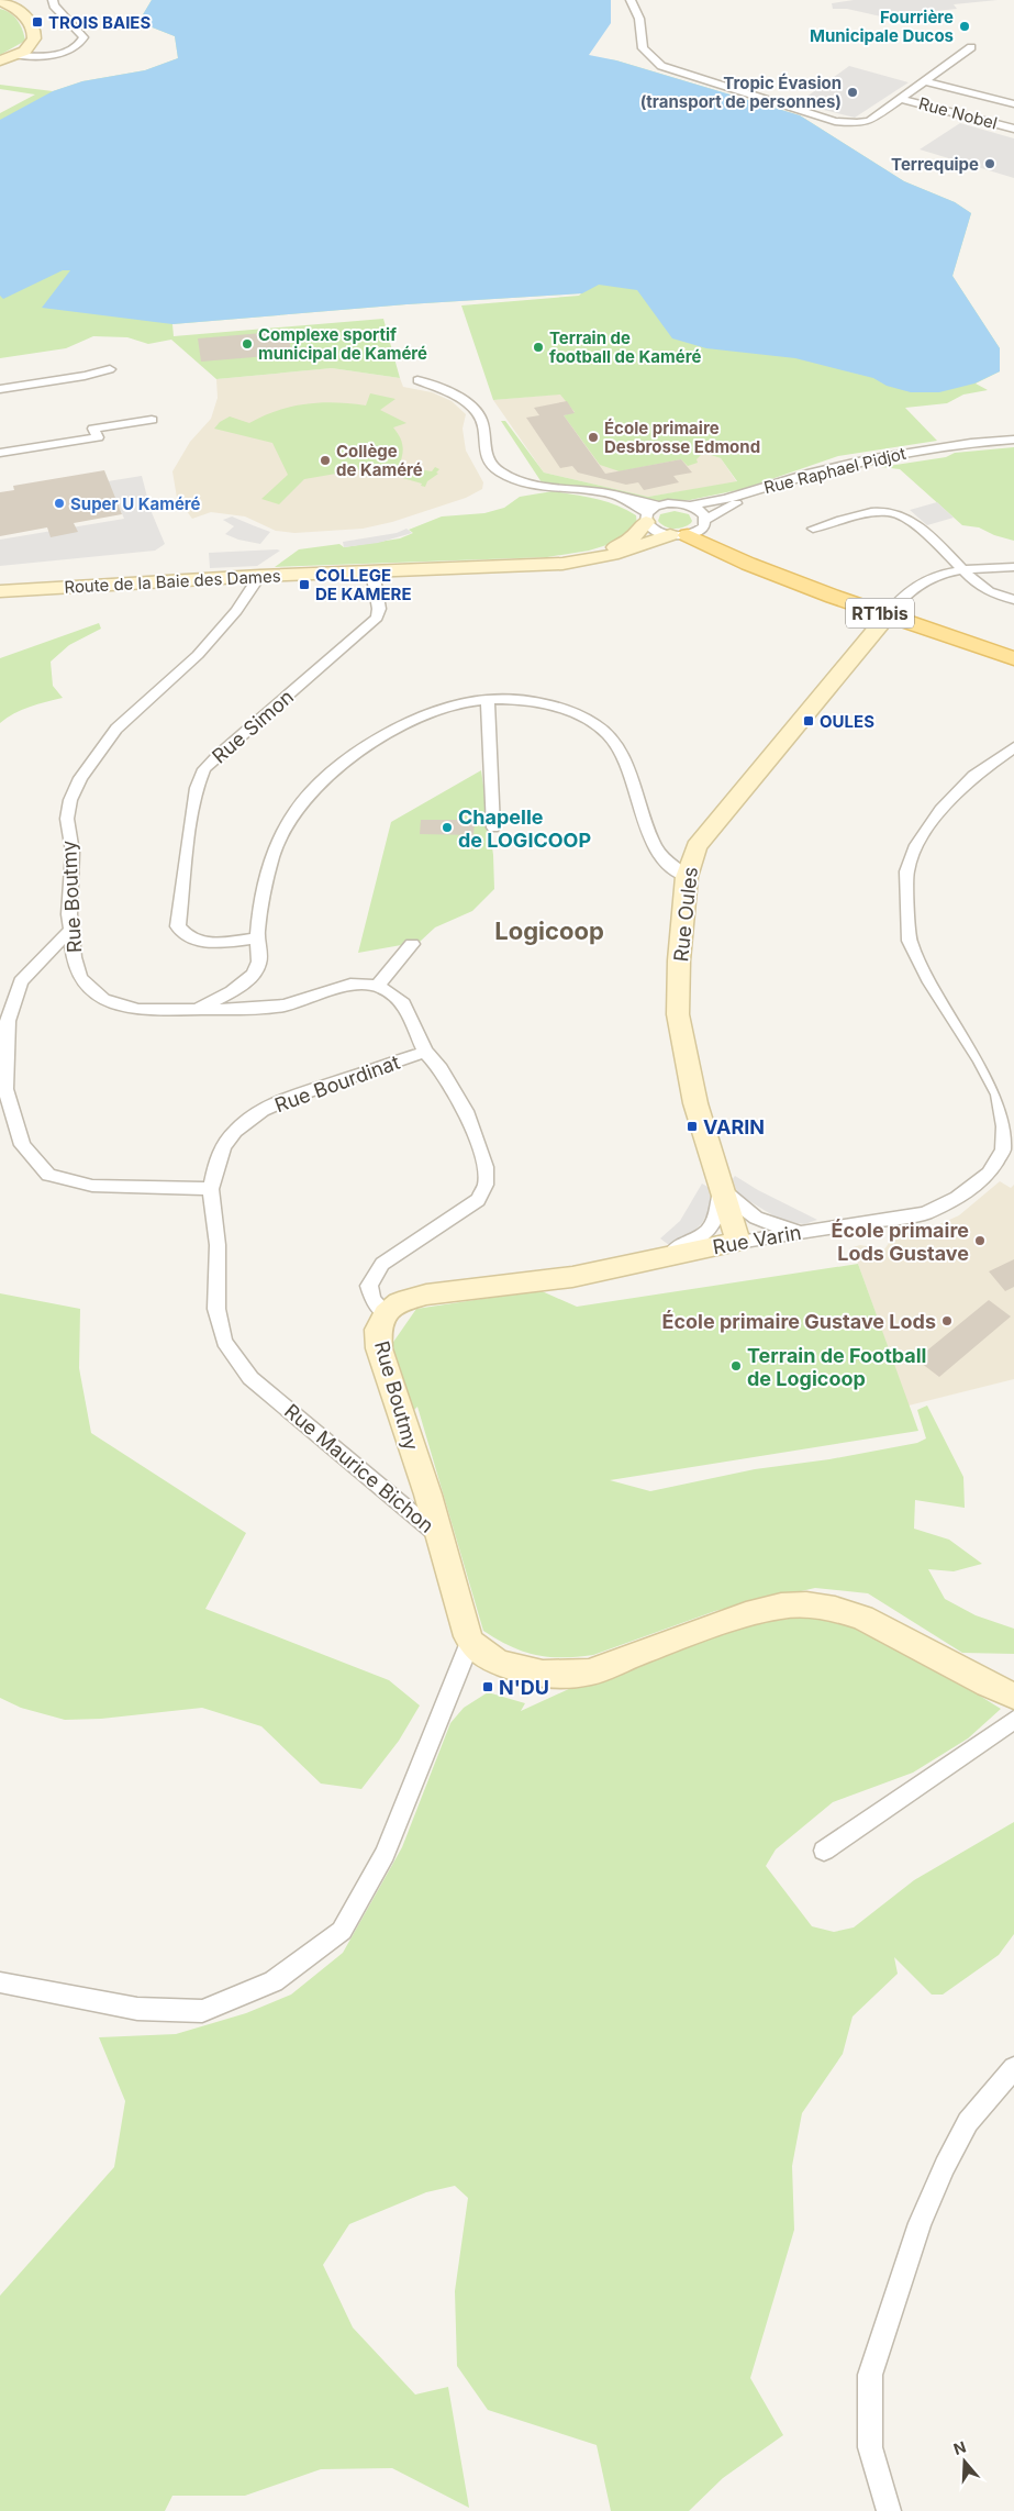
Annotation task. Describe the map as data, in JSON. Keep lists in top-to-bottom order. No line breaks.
{"streets":{"main road":["RT1bis"],"street":["Rue Nobel","Rue Raphael Pidjot","Route de la Baie des Dames","Rue Simon","Rue Boutmy","Rue Oules","Rue Bourdinat","Rue Varin","Rue Maurice Bichon"]},"crossings":[["Rue Raphael Pidjot","Route de la Baie des Dames"],["Rue Raphael Pidjot","RT1bis"],["Route de la Baie des Dames","RT1bis"],["Route de la Baie des Dames","Rue Simon"],["Route de la Baie des Dames","Rue Boutmy"],["RT1bis","Rue Oules"],["Rue Boutmy","Rue Bourdinat"],["Rue Boutmy","Rue Varin"],["Rue Boutmy","Rue Maurice Bichon"],["Rue Oules","Rue Varin"],["Rue Bourdinat","Rue Maurice Bichon"]],"districts":["Logicoop"],"places":{"transit":["TROIS BAIES","COLLEGE DE KAMERE","OULES","VARIN","N'DU"],"other":["Fourrière Municipale Ducos","Tropic Évasion (transport de personnes)","Terrequipe","Complexe sportif municipal de Kaméré","Terrain de football de Kaméré","École primaire Desbrosse Edmond","Collège de Kaméré","Super U Kaméré","Chapelle de LOGICOOP","École primaire Lods Gustave","École primaire Gustave Lods","Terrain de Football de Logicoop"]},"north":"top"}
